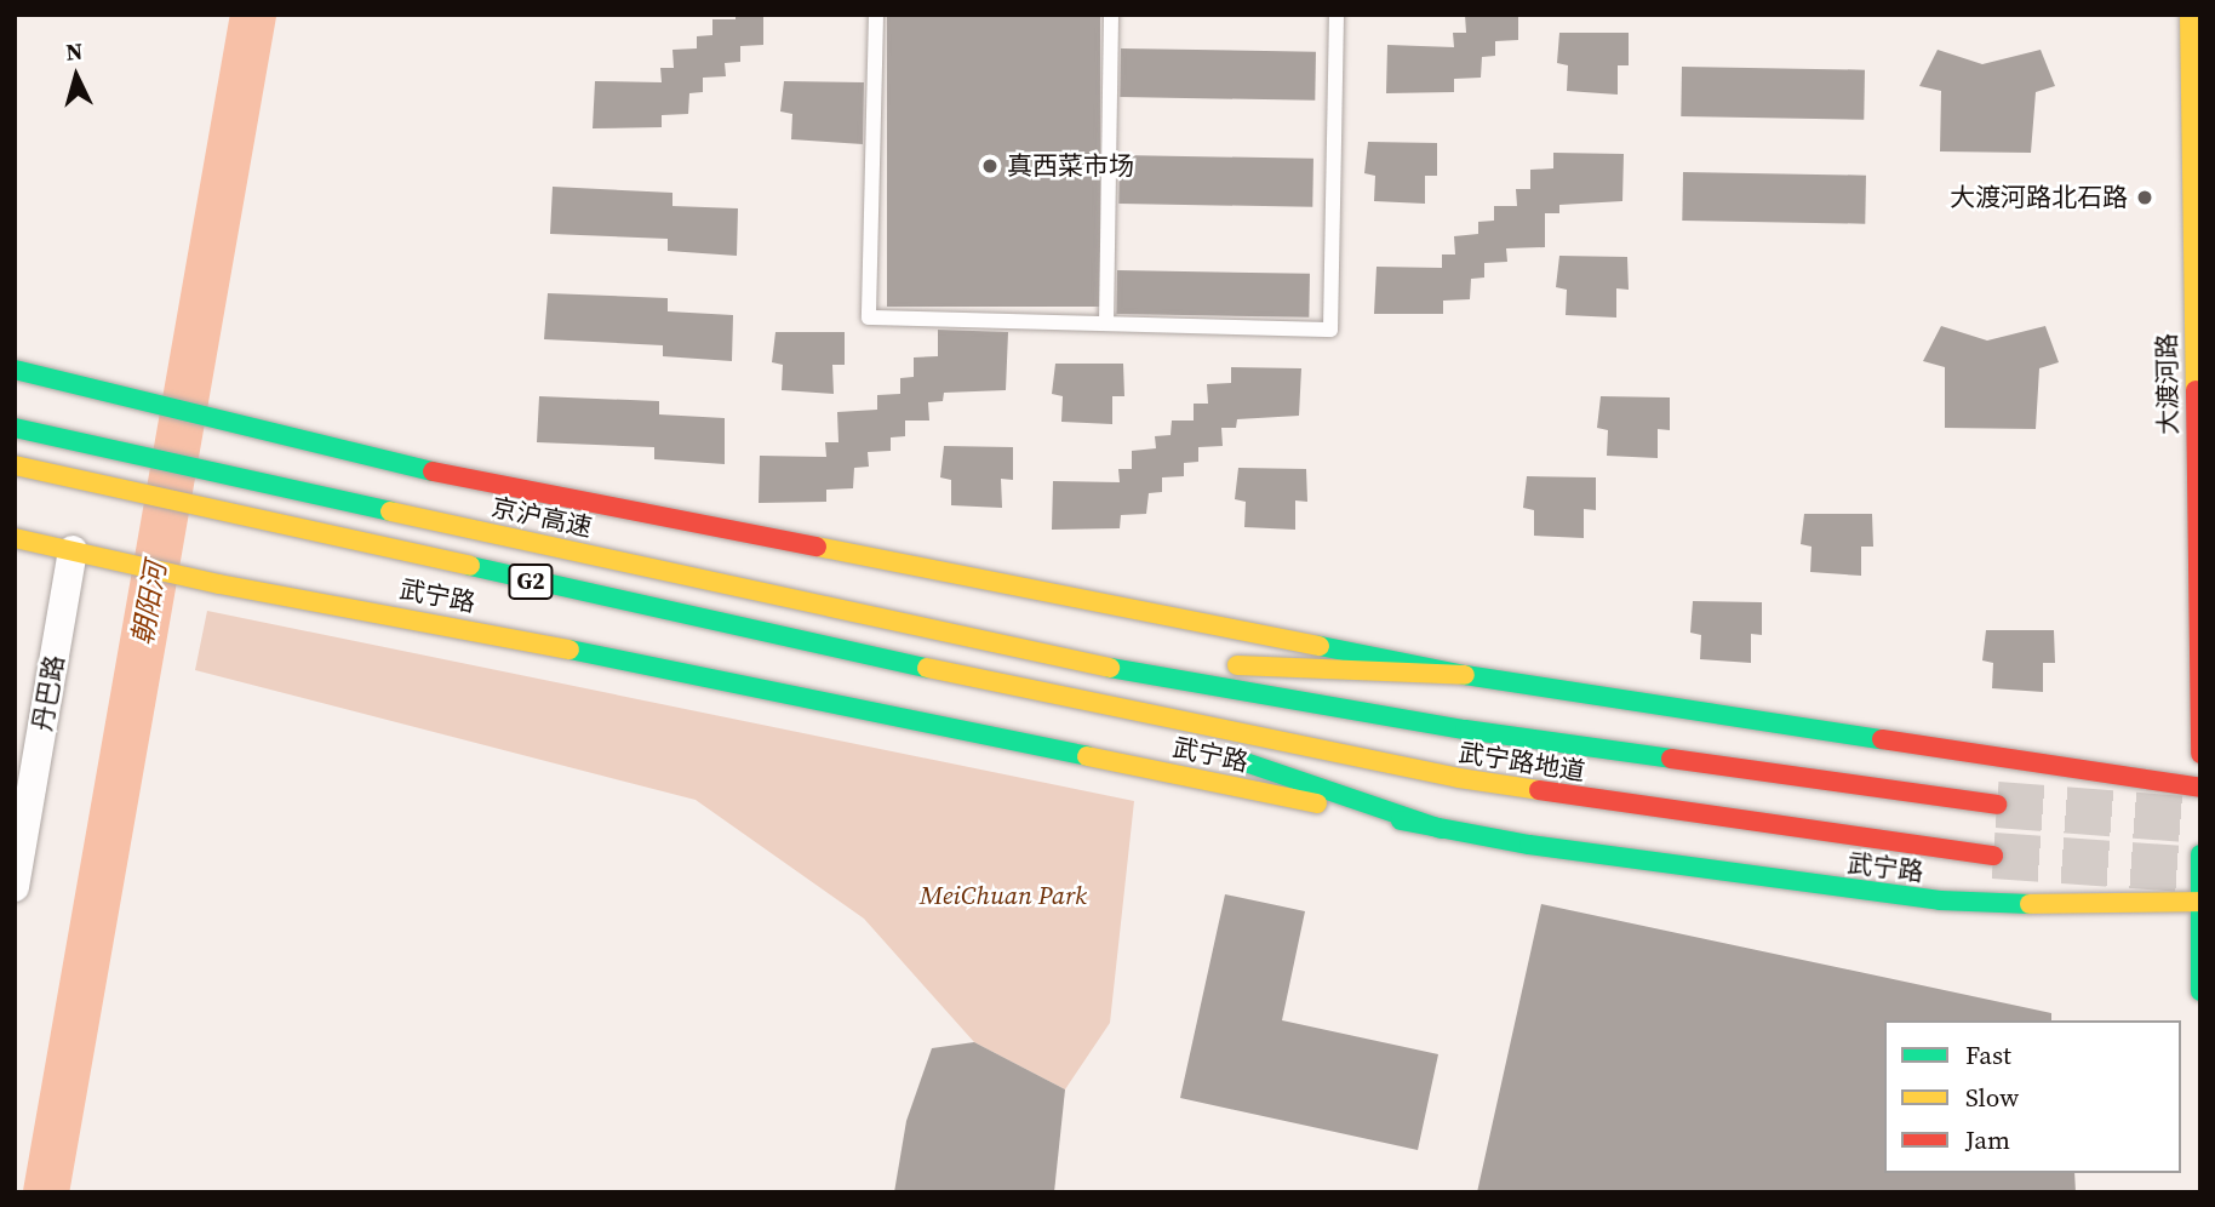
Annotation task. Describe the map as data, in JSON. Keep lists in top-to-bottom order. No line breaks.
{"streets":{"main road":["大渡河路","京沪高速","G2","武宁路","武宁路地道"],"street":["丹巴路"]},"crossings":[["京沪高速","武宁路地道"],["G2","武宁路地道"],["武宁路","丹巴路"]],"water":["朝阳河"],"parks":["MeiChuan Park"],"places":["真西菜市场","大渡河路北石路"],"legend":["Fast","Slow","Jam"],"north":"top"}
